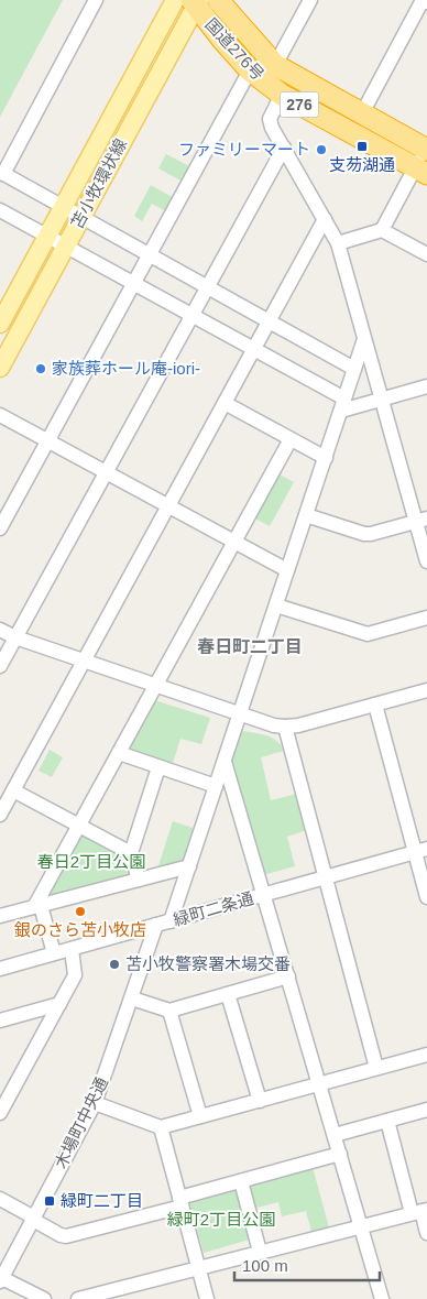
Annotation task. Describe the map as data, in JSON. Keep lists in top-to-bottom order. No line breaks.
{"streets":{"highway":["国道276号","276"],"main road":["苫小牧環状線"],"street":["緑町二条通","木場町中央通"]},"crossings":[["国道276号","苫小牧環状線"],["緑町二条通","木場町中央通"]],"districts":["春日町二丁目"],"parks":["春日2丁目公園","緑町2丁目公園"],"places":{"transit":["支芴湖通","緑町二丁目"],"other":["ファミリーマート","家族葬ホール庵-iori-","銀のさら苫小牧店","苫小牧警察署木場交番"]},"scale_bar":"100 m"}
